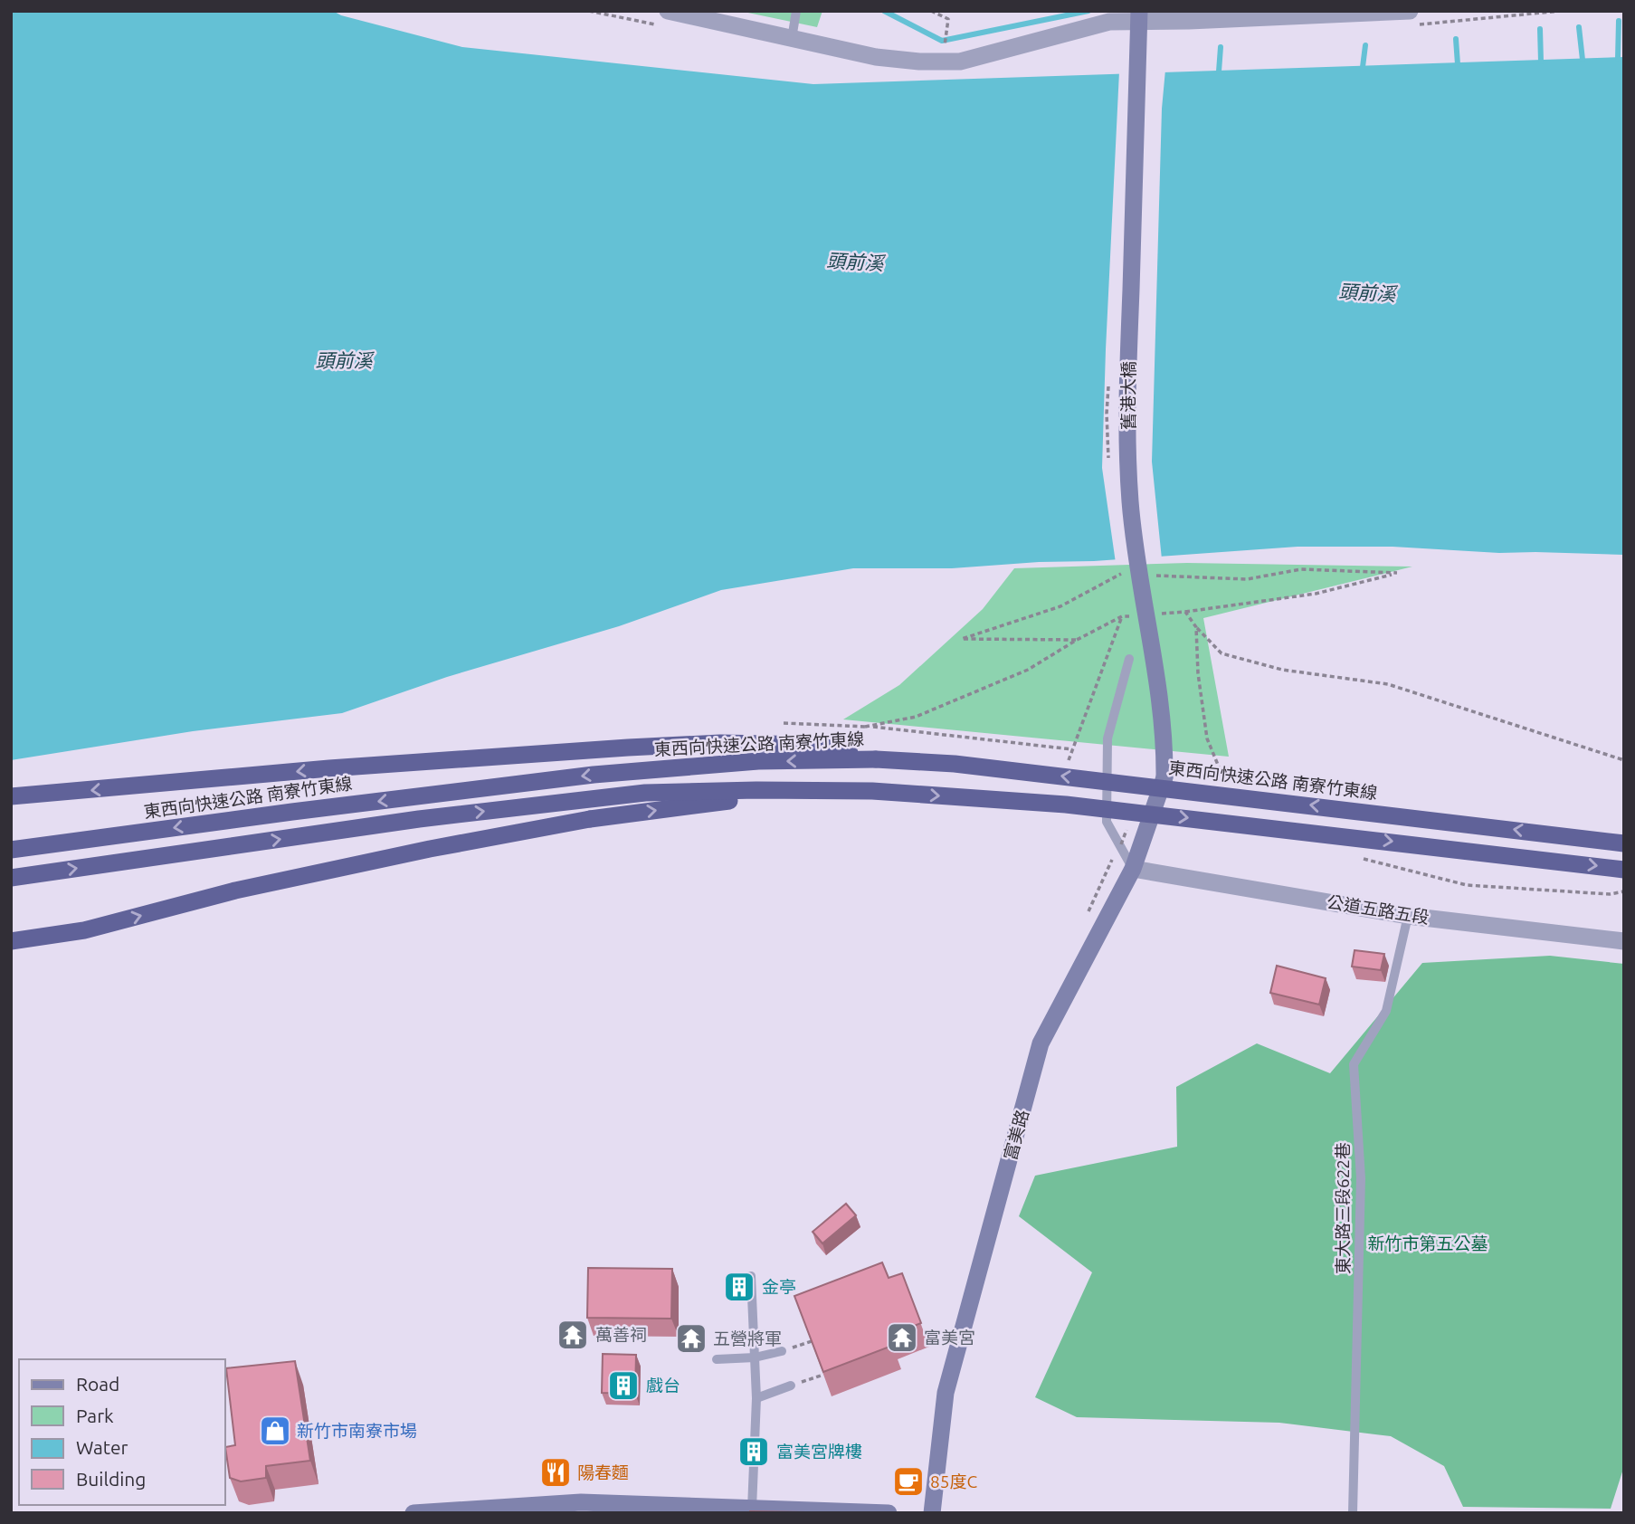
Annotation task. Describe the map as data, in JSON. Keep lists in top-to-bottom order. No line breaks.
{"streets":{"highway":["東西向快速公路 南寮竹東線"],"main road":["舊港大橋","富美路"],"street":["公道五路五段"],"lane":["東大路三段622巷"]},"crossings":[["舊港大橋","富美路"],["公道五路五段","富美路"],["公道五路五段","東大路三段622巷"]],"water":["頭前溪"],"parks":["新竹市第五公墓"],"places":{"building":["金亭","戲台","富美宮牌樓"],"temple":["萬善祠","富美宮","五營將軍"],"shop":["新竹市南寮市場"],"restaurant":["陽春麵"],"cafe":["85度C"]},"legend":["Road","Park","Water","Building"]}
